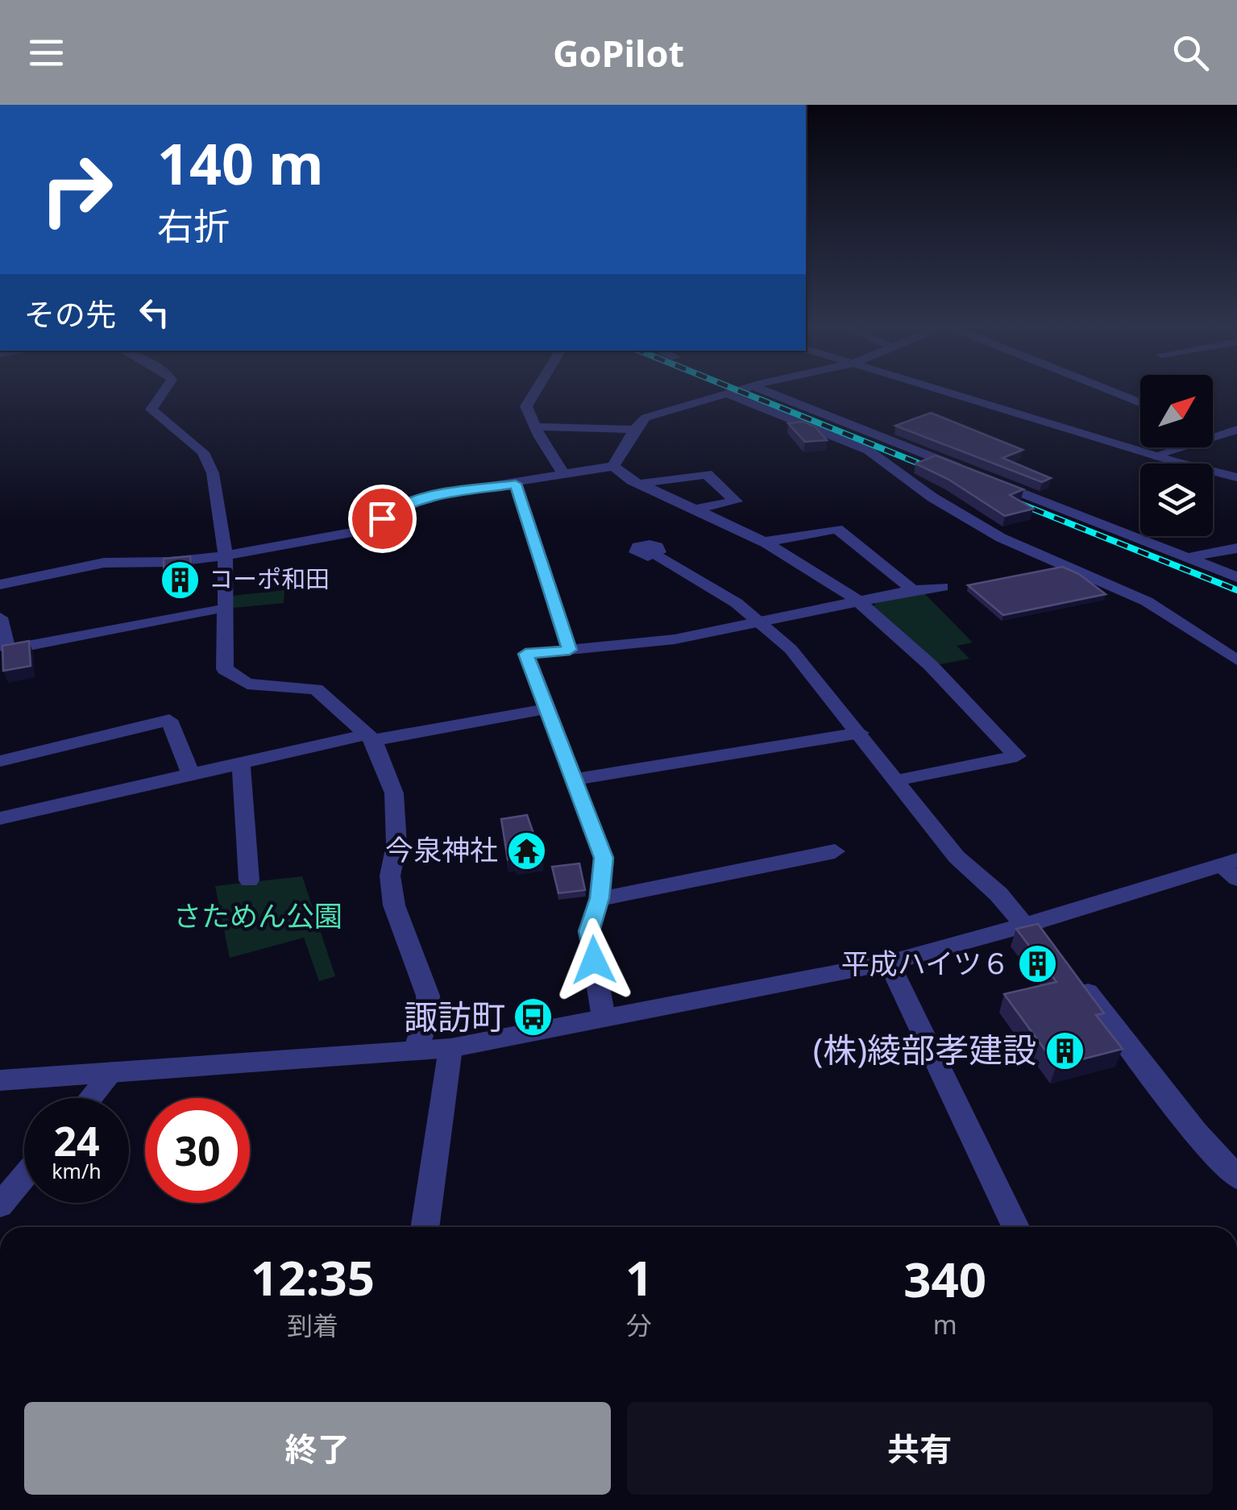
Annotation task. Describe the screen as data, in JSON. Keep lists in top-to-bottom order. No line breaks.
{"parks":["さためん公園"],"places":{"building":["コーポ和田","平成ハイツ６","(株)綾部孝建設"],"temple":["今泉神社"],"bus stop":["諏訪町"]},"north":"top right","page":{"header":"GoPilot","turn":["140 m","右折"],"then":"その先","speed":"24 km/h","limit":"30","eta":["12:35","到着","1","分","340","m"],"buttons":["終了","共有"]}}
